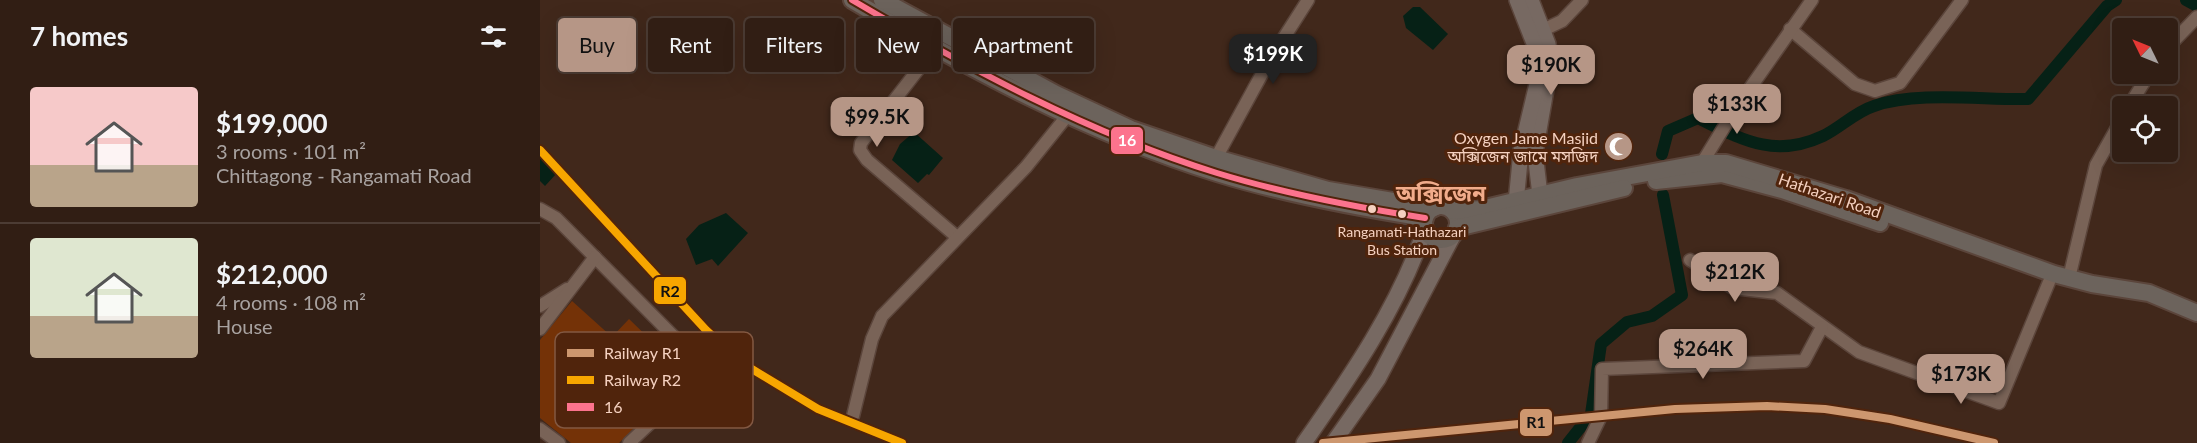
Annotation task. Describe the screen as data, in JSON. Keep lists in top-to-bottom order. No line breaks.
{"streets":{"highway":["Hathazari Road"]},"districts":["অক্সিজেন"],"places":{"mosque":["Oxygen Jame Masjid অক্সিজেন জামে মসজিদ"],"other":["Rangamati-Hathazari Bus Station"]},"lines":["transit line 16","rail line R2","rail line R1"],"legend":["Railway R1","Railway R2","16"],"north":"top left","page":{"heading":"7 homes","chip":["Buy","Rent","Filters","New","Apartment"],"price":["$199K","$190K","$133K","$99.5K","$212K","$264K","$173K"],"list":[{"name":"$199,000","note":"3 rooms · 101 m² · Chittagong - Rangamati Road"},{"name":"$212,000","note":"4 rooms · 108 m² · House"}]}}
